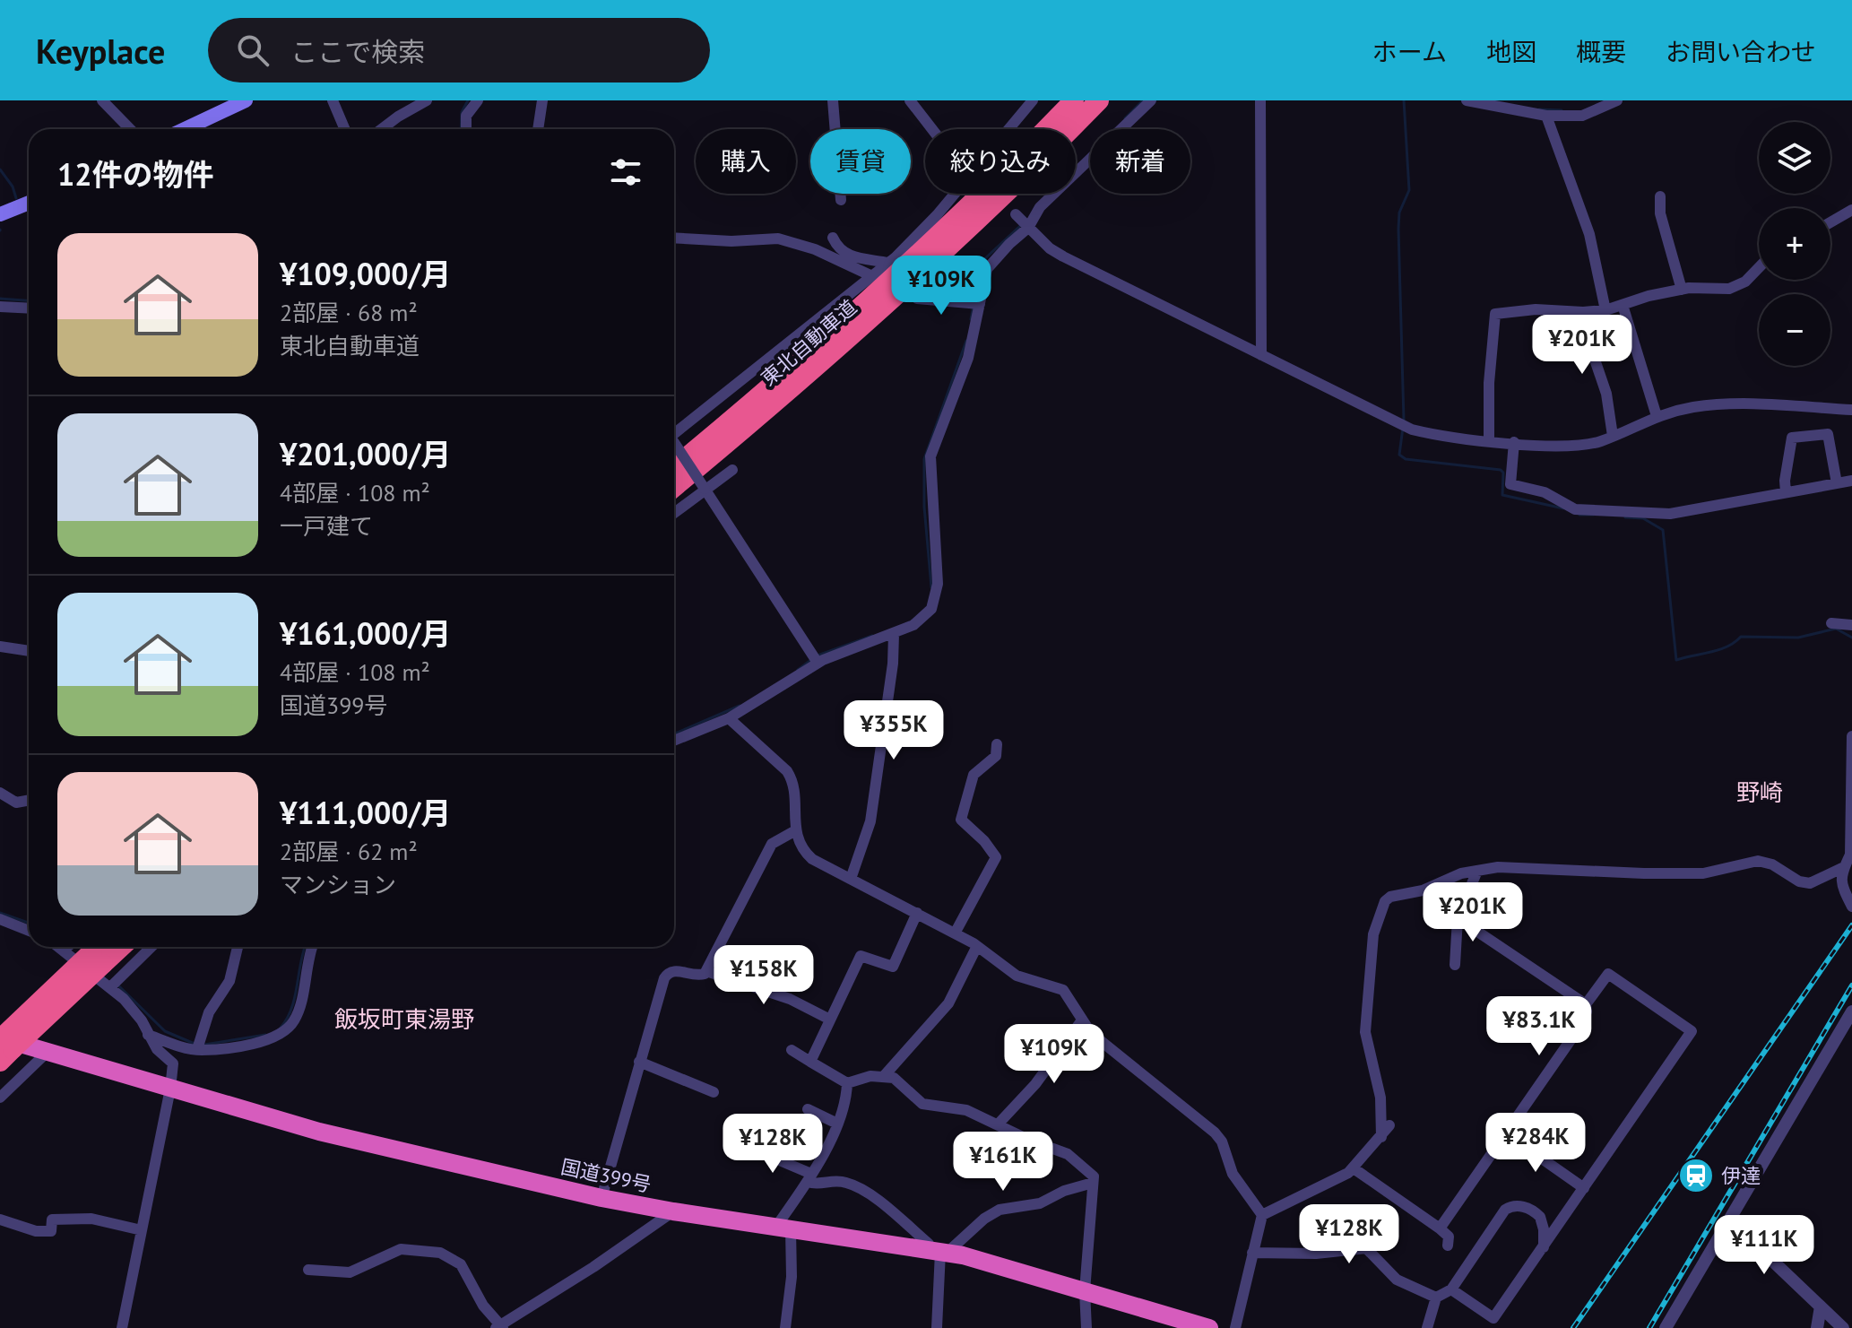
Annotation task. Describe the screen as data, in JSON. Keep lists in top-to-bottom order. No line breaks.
{"streets":{"highway":["東北自動車道","国道399号"]},"districts":["野崎","飯坂町東湯野"],"places":{"station":["伊達"]},"page":{"header":"Keyplace","search":"ここで検索","nav":["ホーム","地図","概要","お問い合わせ"],"map_buttons":["+","−"],"chip":["購入","賃貸","絞り込み","新着"],"heading":"12件の物件","list":[{"name":"¥109,000/月","note":"2部屋 · 68 m² · 東北自動車道"},{"name":"¥201,000/月","note":"4部屋 · 108 m² · 一戸建て"},{"name":"¥161,000/月","note":"4部屋 · 108 m² · 国道399号"},{"name":"¥111,000/月","note":"2部屋 · 62 m² · マンション"}],"price":["¥109K","¥201K","¥355K","¥201K","¥158K","¥83.1K","¥109K","¥284K","¥128K","¥161K","¥128K","¥111K"]}}
